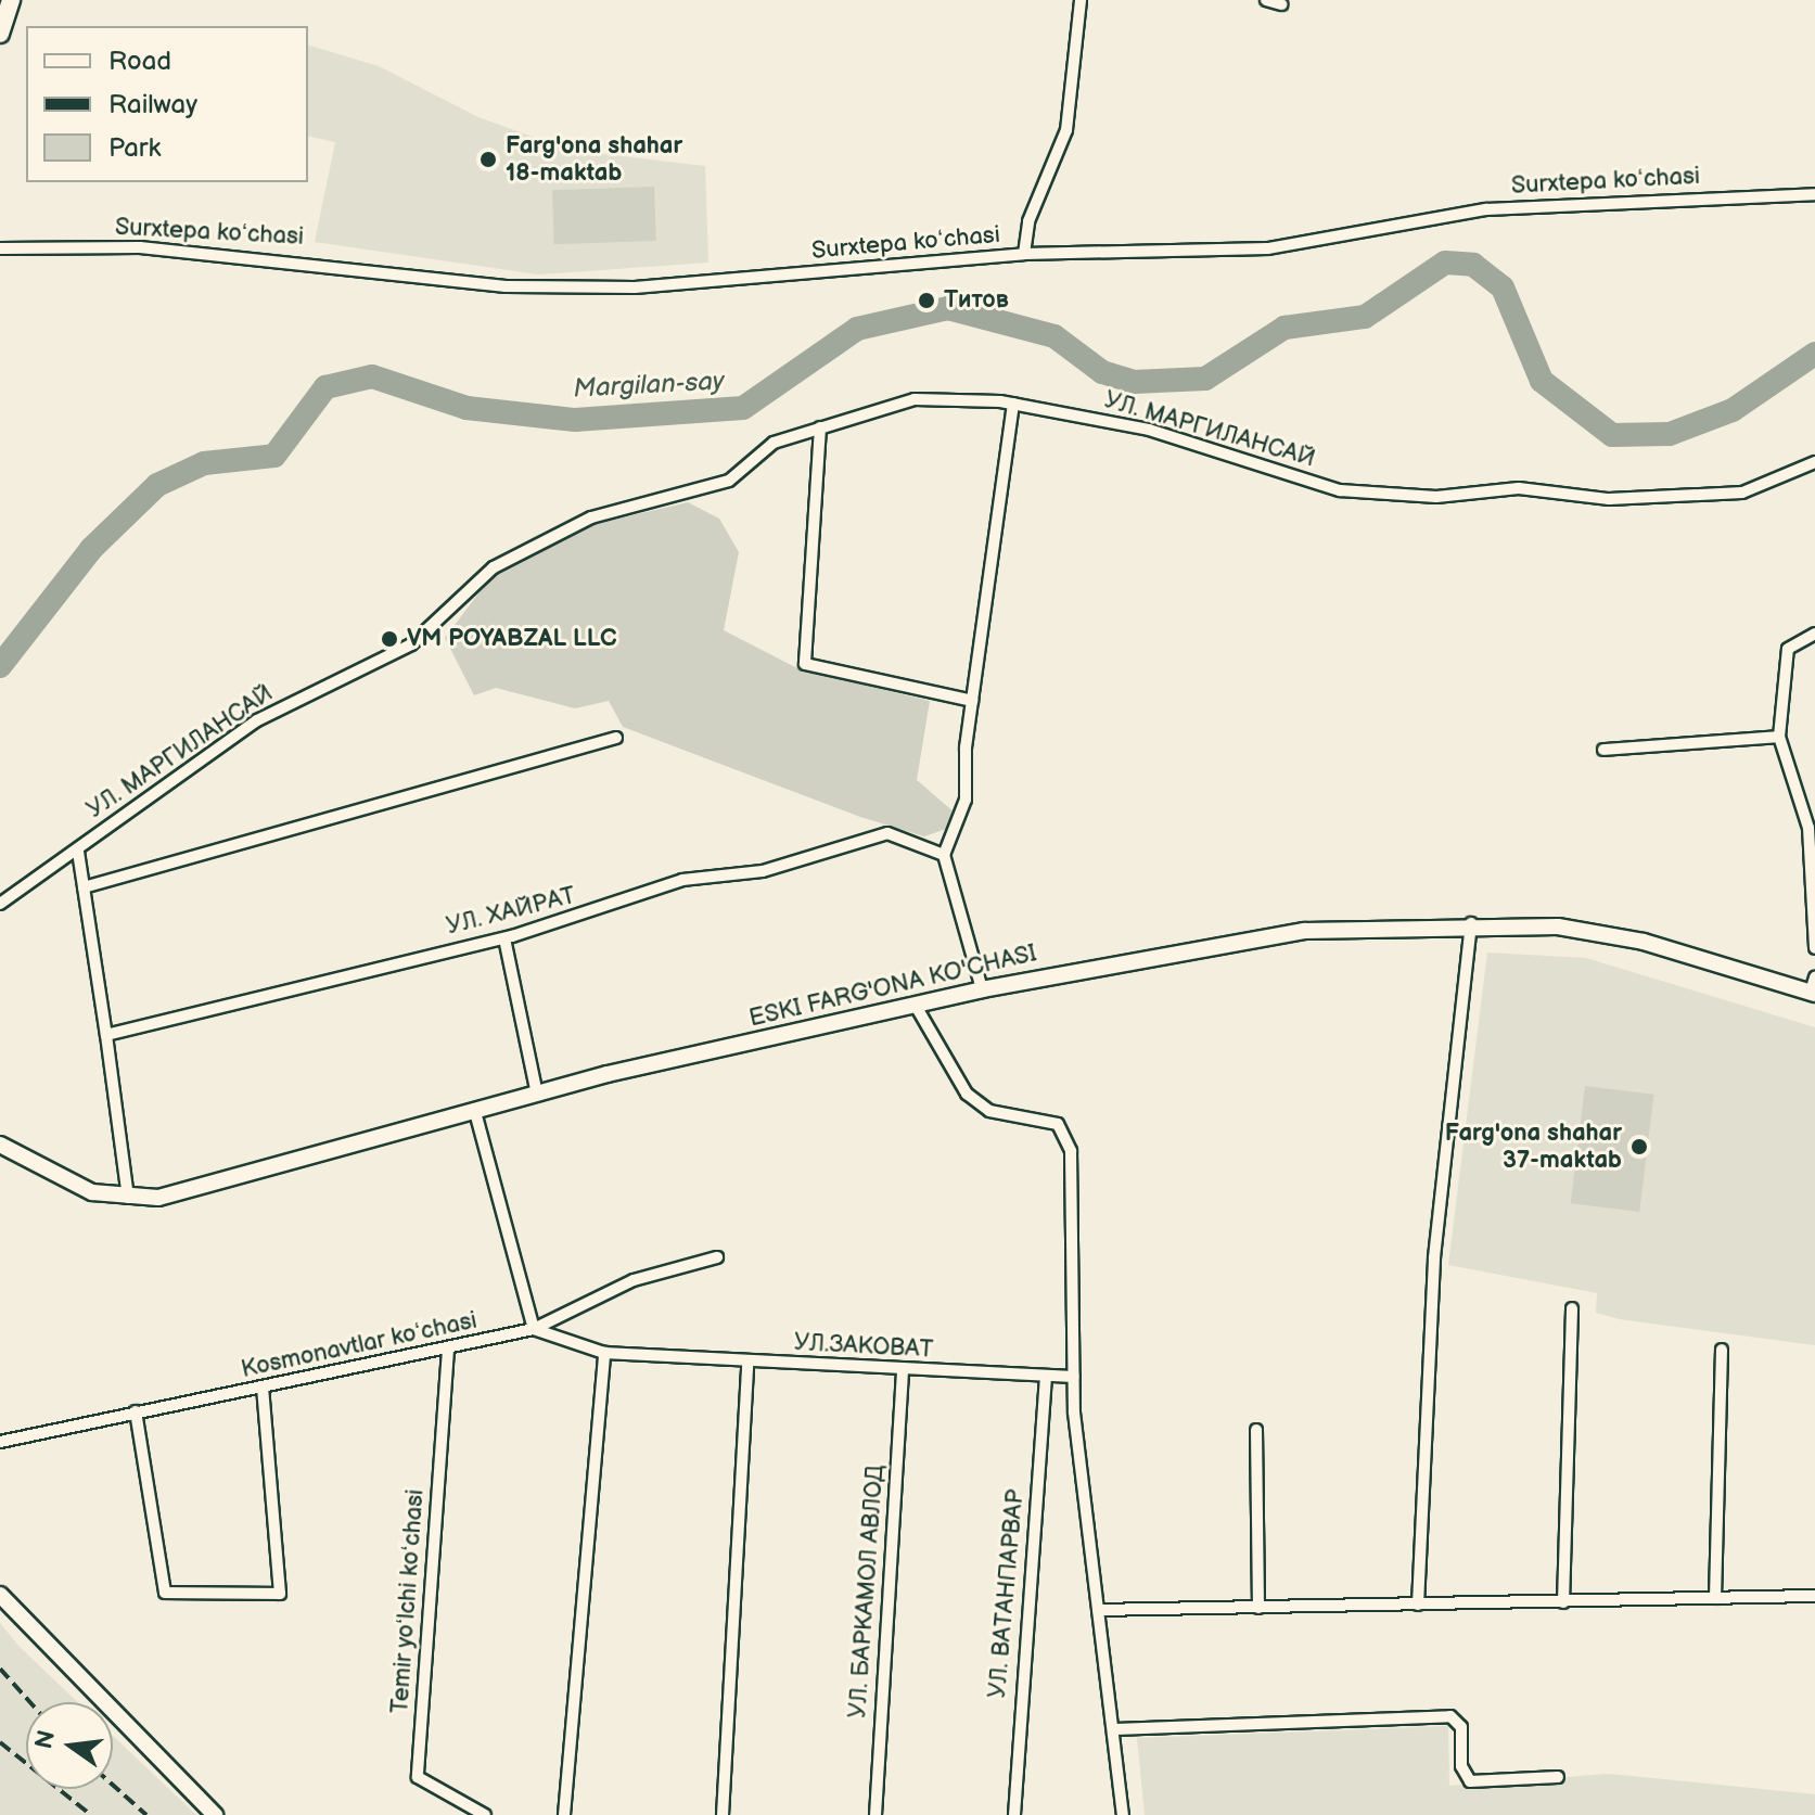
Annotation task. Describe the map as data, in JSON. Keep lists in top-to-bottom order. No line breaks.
{"streets":{"main road":["ESKI FARG'ONA KO'CHASI"],"street":["Surxtepa koʻchasi","УЛ. МАРГИЛАНСАЙ","УЛ. ХАЙРАТ","Kosmonavtlar koʻchasi","УЛ.ЗАКОВАТ","УЛ. БАРКАМОЛ АВЛОД","УЛ. ВАТАНПАРВАР","Temir yoʻlchi koʻchasi"]},"crossings":[["Kosmonavtlar koʻchasi","УЛ.ЗАКОВАТ"],["Kosmonavtlar koʻchasi","Temir yoʻlchi koʻchasi"],["УЛ.ЗАКОВАТ","УЛ. БАРКАМОЛ АВЛОД"],["УЛ.ЗАКОВАТ","УЛ. ВАТАНПАРВАР"]],"water":["Margilan-say"],"places":["Farg'ona shahar 18-maktab","Титов","VM POYABZAL LLC","Farg'ona shahar 37-maktab"],"legend":["Road","Railway","Park"],"north":"left"}
